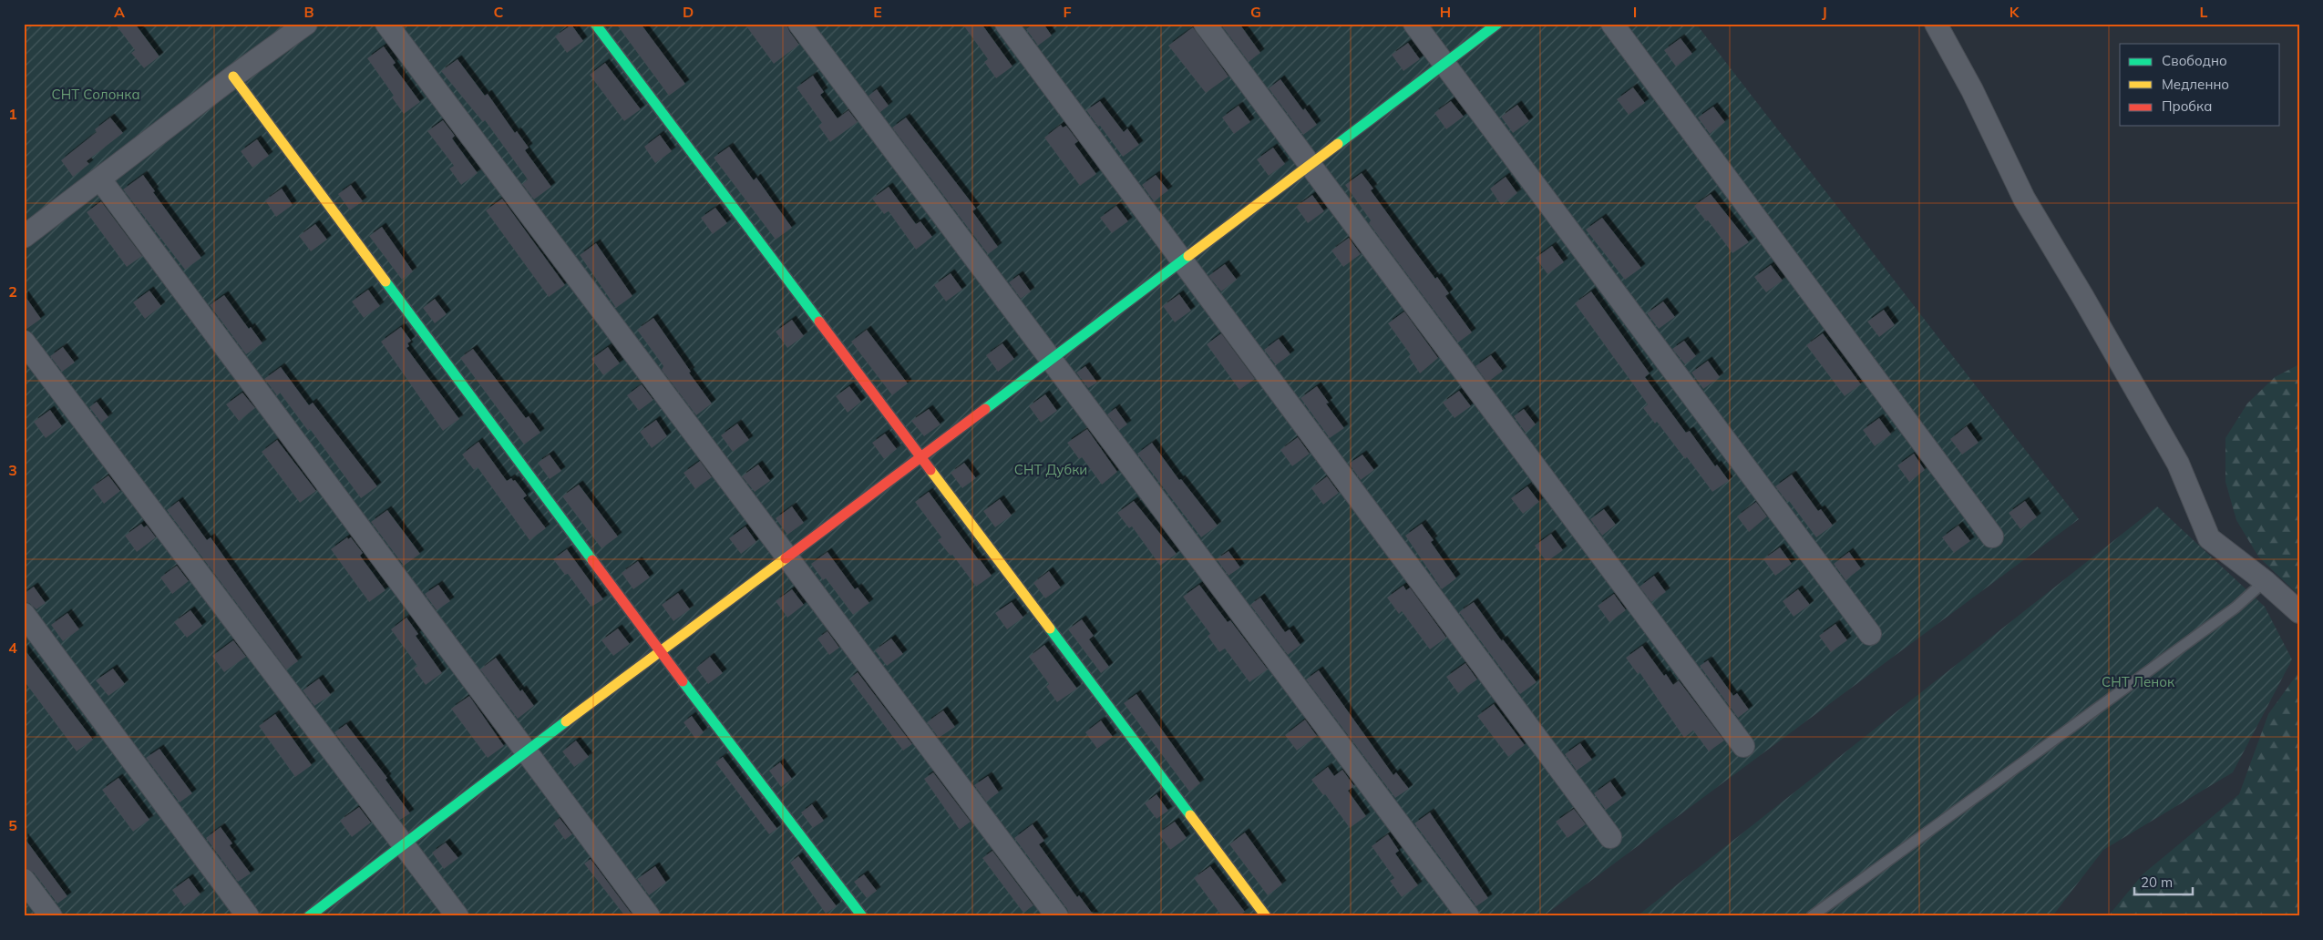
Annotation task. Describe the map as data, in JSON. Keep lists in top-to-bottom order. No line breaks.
{"parks":["СНТ Солонка","СНТ Дубки","СНТ Ленок"],"legend":["Свободно","Медленно","Пробка"],"scale_bar":"20 m","grid":{"columns":["A","B","C","D","E","F","G","H","I","J","K","L"],"rows":["1","2","3","4","5"]}}
